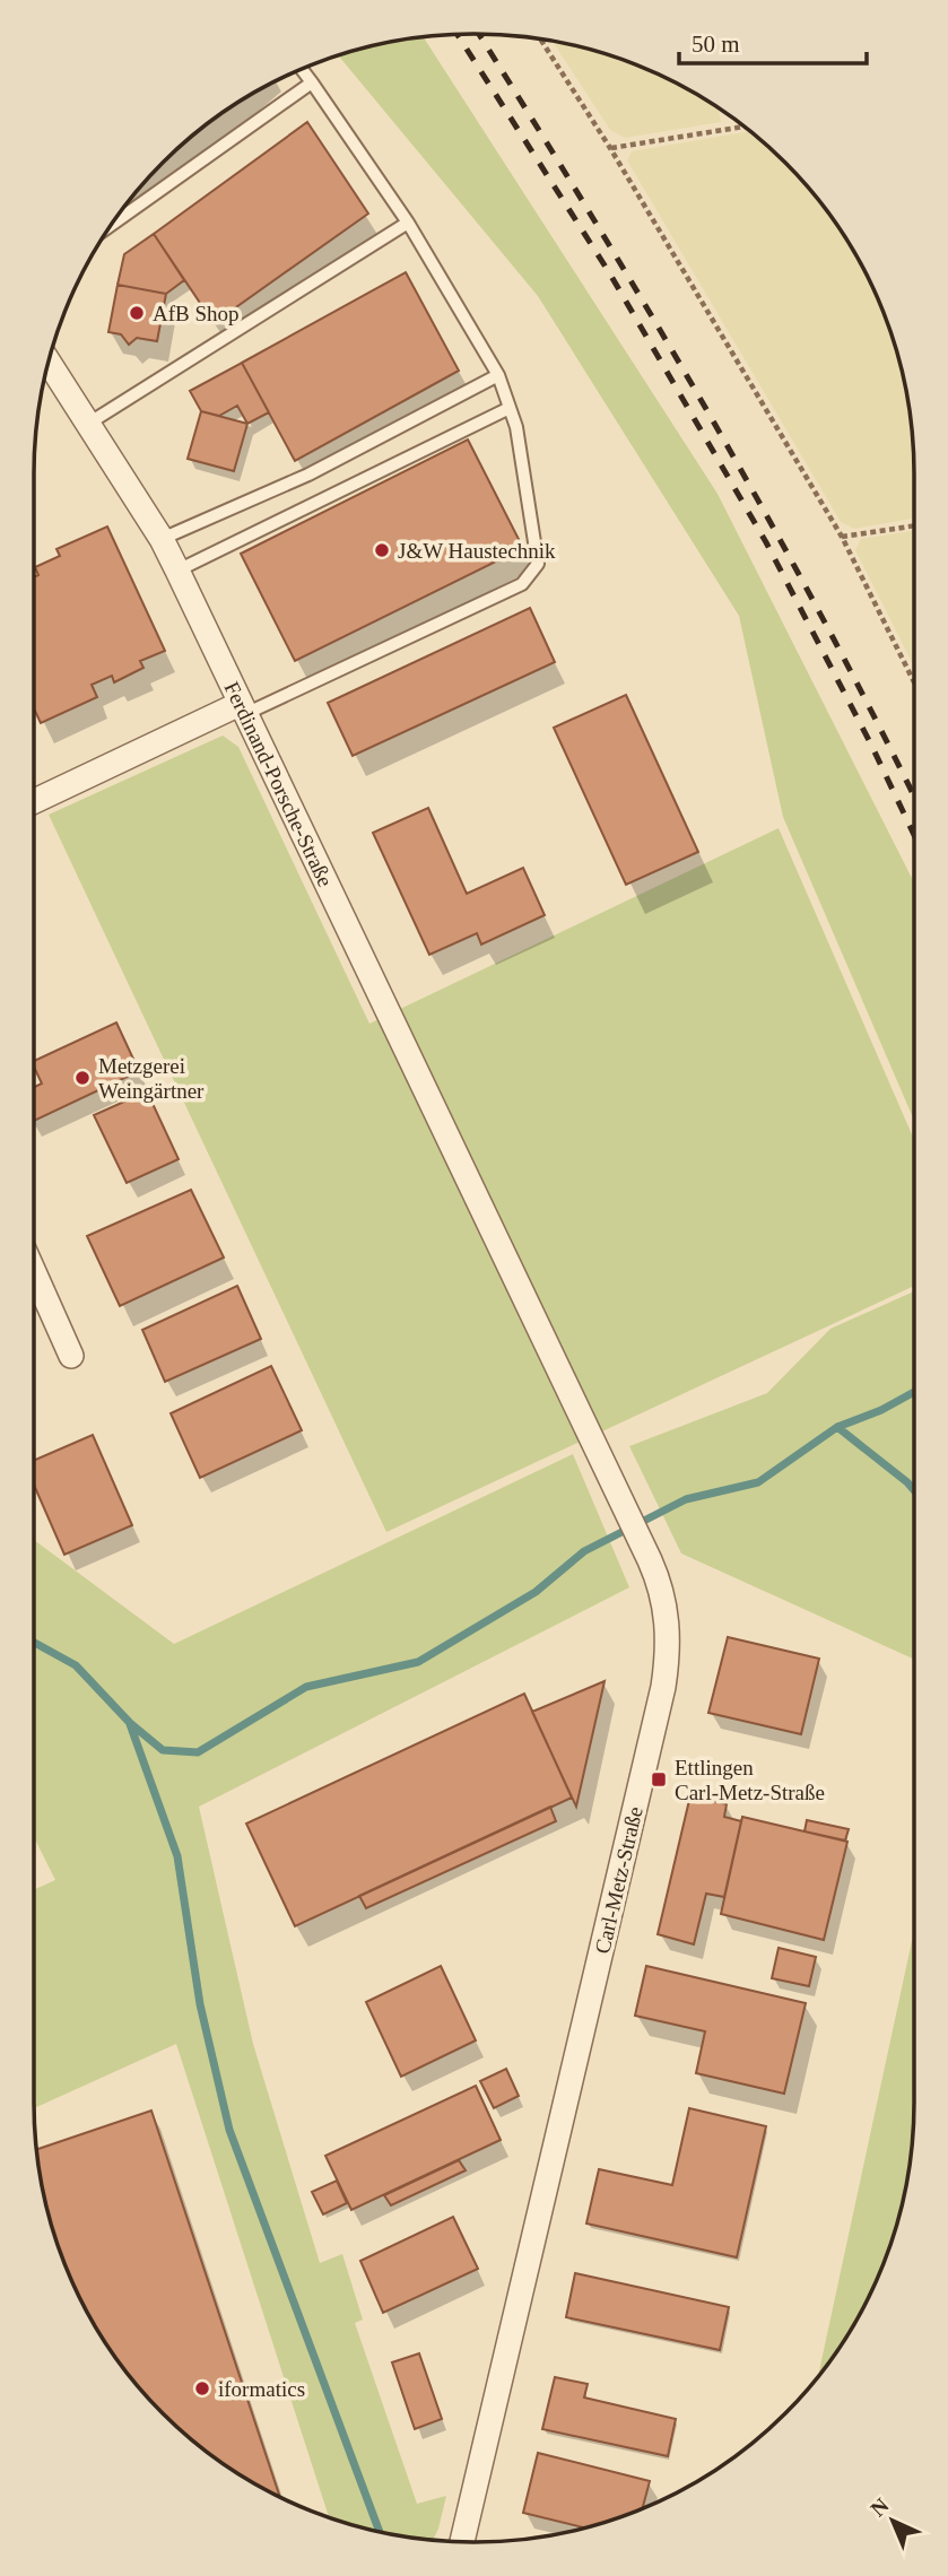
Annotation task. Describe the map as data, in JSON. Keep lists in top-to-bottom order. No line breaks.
{"streets":{"street":["Ferdinand-Porsche-Straße","Carl-Metz-Straße"]},"crossings":[["Ferdinand-Porsche-Straße","Carl-Metz-Straße"]],"places":{"other":["AfB Shop","J&W Haustechnik","Metzgerei Weingärtner","iformatics"],"transit":["Ettlingen Carl-Metz-Straße"]},"scale_bar":"50 m","north":"top left"}
